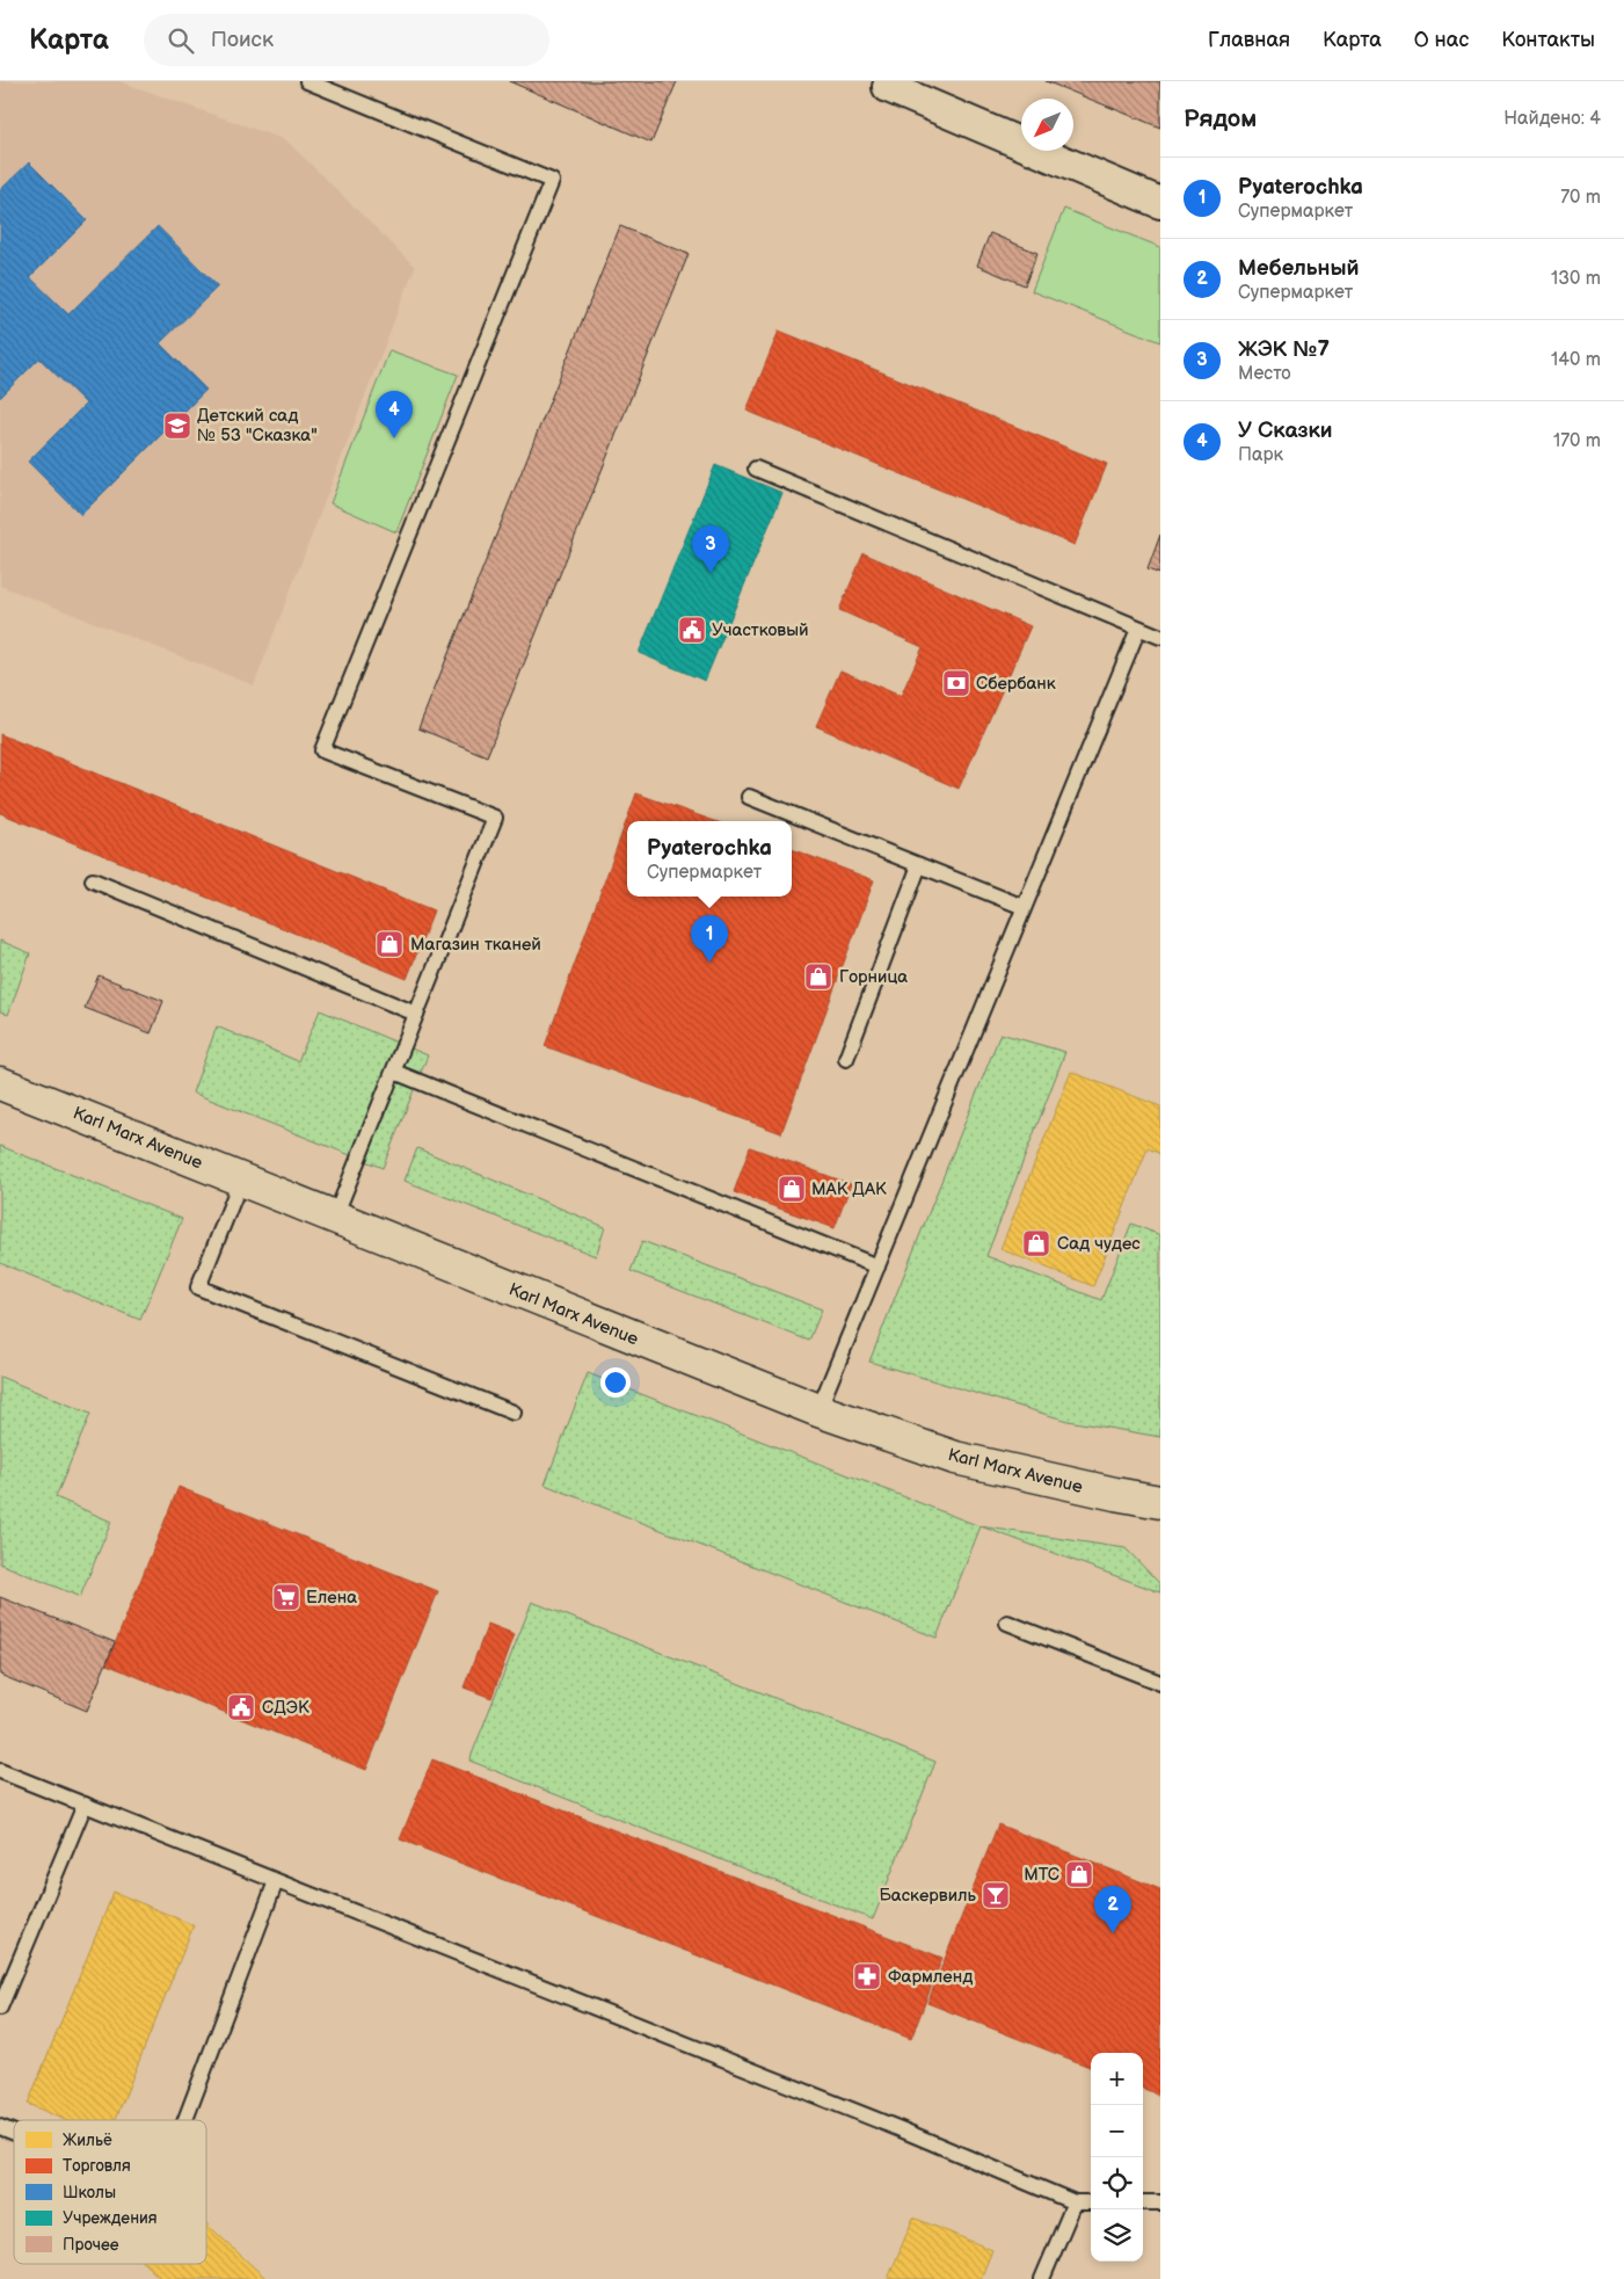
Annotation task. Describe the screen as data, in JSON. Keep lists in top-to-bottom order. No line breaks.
{"streets":{"street":["Karl Marx Avenue"]},"places":{"school or university":["Детский сад № 53 \"Сказка\""],"public building":["Участковый","СДЭК"],"bank":["Сбербанк"],"shop":["Магазин тканей","Горница","МАК ДАК","Сад чудес","МТС"],"supermarket":["Елена"],"bar":["Баскервиль"],"pharmacy":["Фармленд"]},"legend":["Жильё","Торговля","Школы","Учреждения","Прочее"],"north":"bottom left","page":{"header":"Карта","search":"Поиск","nav":["Главная","Карта","О нас","Контакты"],"heading":["Рядом","Найдено: 4"],"list":[{"mark":"1","name":"Pyaterochka","note":"Супермаркет","value":"70 m"},{"mark":"2","name":"Мебельный","note":"Супермаркет","value":"130 m"},{"mark":"3","name":"ЖЭК №7","note":"Место","value":"140 m"},{"mark":"4","name":"У Сказки","note":"Парк","value":"170 m"}],"pins":["4","3","1","2"],"popup":["Pyaterochka","Супермаркет"],"map_buttons":["+","−"]}}
